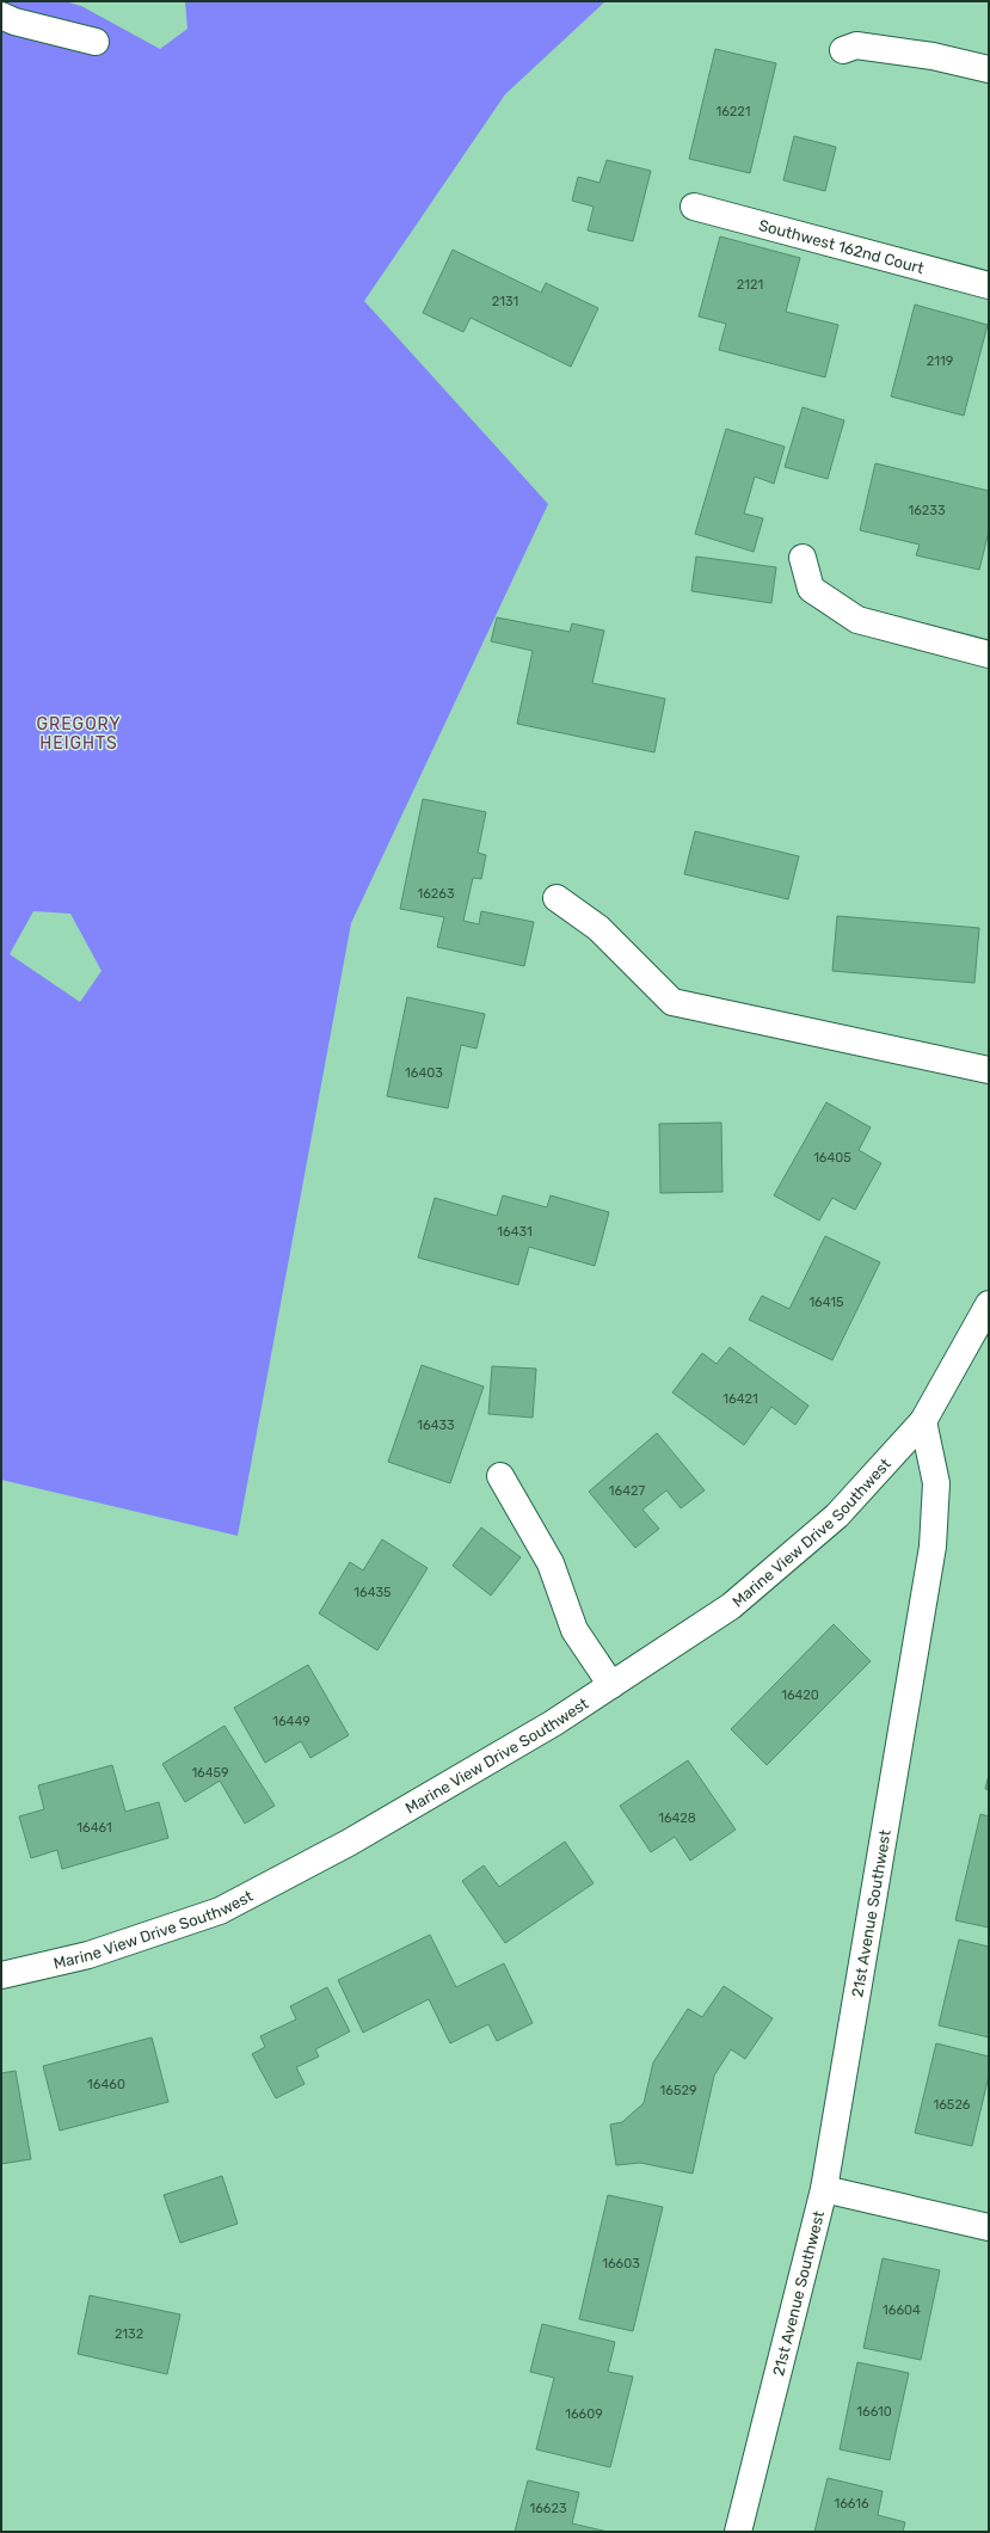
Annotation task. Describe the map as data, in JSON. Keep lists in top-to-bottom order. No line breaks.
{"streets":{"street":["Southwest 162nd Court","Marine View Drive Southwest","21st Avenue Southwest"]},"crossings":[["Marine View Drive Southwest","21st Avenue Southwest"]],"districts":["GREGORY HEIGHTS"],"house_numbers":["16221","2121","2131","2119","16233","16263","16403","16405","16431","16415","16421","16433","16427","16435","16420","16449","16459","16428","16461","16460","16529","16526","16603","16604","2132","16610","16609","16616","16623"]}
